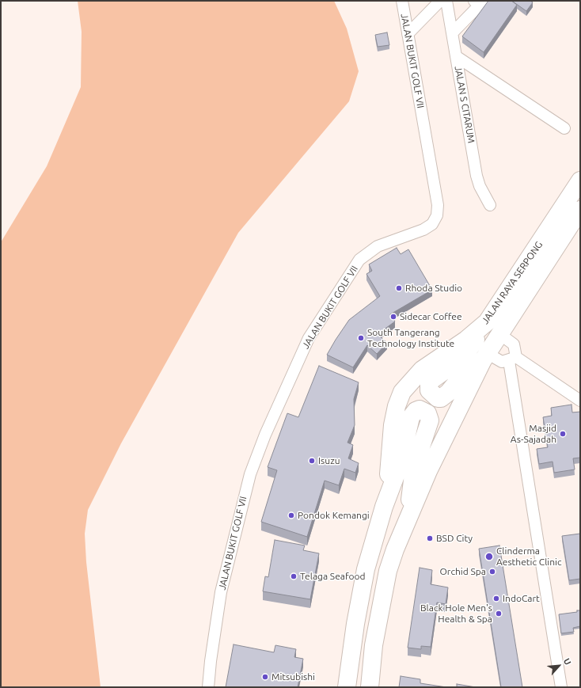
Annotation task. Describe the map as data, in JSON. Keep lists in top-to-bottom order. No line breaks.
{"streets":{"main road":["JALAN RAYA SERPONG"],"street":["JALAN BUKIT GOLF VII","JALAN S CITARUM"]},"places":["Rhoda Studio","Sidecar Coffee","South Tangerang Technology Institute","Masjid As-Sajadah","Isuzu","Pondok Kemangi","BSD City","Clinderma Aesthetic Clinic","Orchid Spa","Telaga Seafood","IndoCart","Black Hole Men's Health & Spa","Mitsubishi"],"north":"top right"}
